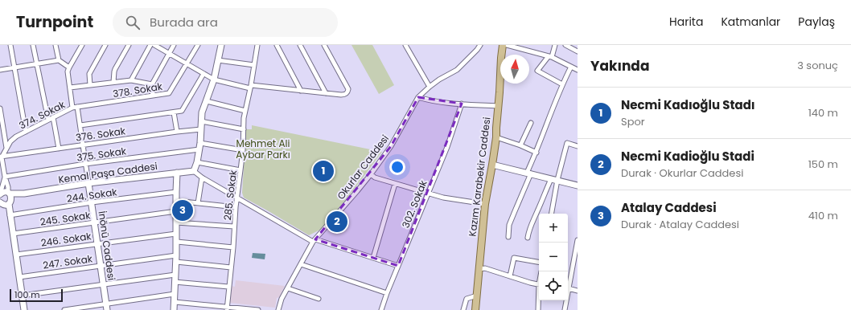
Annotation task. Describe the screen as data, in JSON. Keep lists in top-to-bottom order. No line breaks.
{"streets":{"main road":["Kazım Karabekir Caddesi"],"street":["378. Sokak","374. Sokak","376. Sokak","375. Sokak","Okurlar Caddesi","Kemal Paşa Caddesi","244. Sokak","285. Sokak","302. Sokak","245. Sokak","246. Sokak","İnönü Caddesi","247. Sokak"]},"crossings":[["378. Sokak","374. Sokak"],["374. Sokak","376. Sokak"],["Kemal Paşa Caddesi","İnönü Caddesi"],["244. Sokak","İnönü Caddesi"],["245. Sokak","İnönü Caddesi"],["246. Sokak","İnönü Caddesi"],["İnönü Caddesi","247. Sokak"]],"parks":["Mehmet Ali Aybar Parkı"],"scale_bar":"100 m","north":"top","page":{"header":"Turnpoint","search":"Burada ara","nav":["Harita","Katmanlar","Paylaş"],"heading":["Yakında","3 sonuç"],"list":[{"mark":"1","name":"Necmi Kadıoğlu Stadı","note":"Spor","value":"140 m"},{"mark":"2","name":"Necmi Kadioğlu Stadi","note":"Durak · Okurlar Caddesi","value":"150 m"},{"mark":"3","name":"Atalay Caddesi","note":"Durak · Atalay Caddesi","value":"410 m"}],"pins":["1","3","2"],"map_buttons":["+","−"],"scale":"100 m"}}
